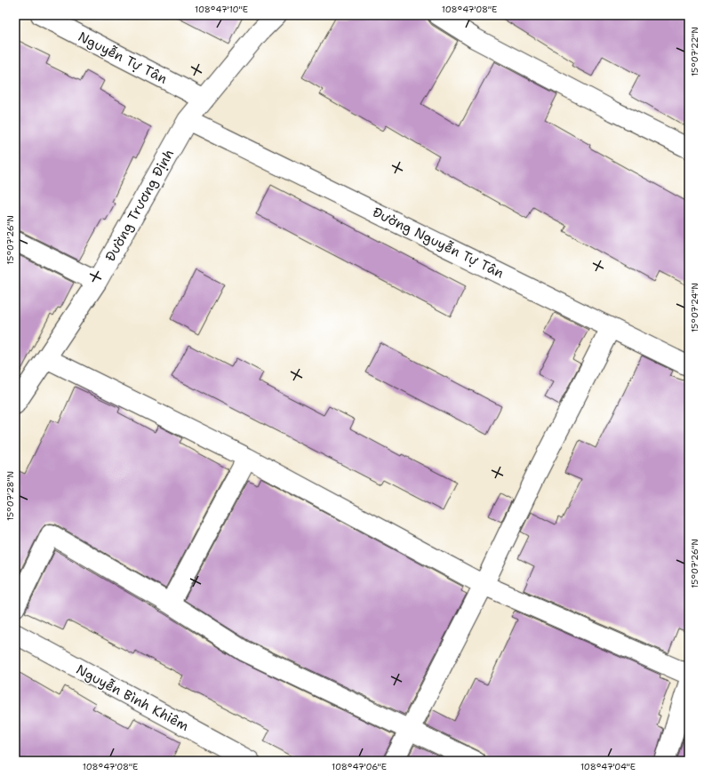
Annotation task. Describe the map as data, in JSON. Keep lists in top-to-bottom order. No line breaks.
{"streets":{"street":["Nguyễn Tự Tân","Đường Trương Định","Đường Nguyễn Tự Tân","Nguyễn Bình Khiêm"]},"crossings":[["Nguyễn Tự Tân","Đường Trương Định"],["Đường Trương Định","Đường Nguyễn Tự Tân"]],"coordinates":["108°47'10\"E","108°47'08\"E","15°07'22\"N","15°07'26\"N","15°07'24\"N","15°07'28\"N","108°47'06\"E","108°47'04\"E"]}
